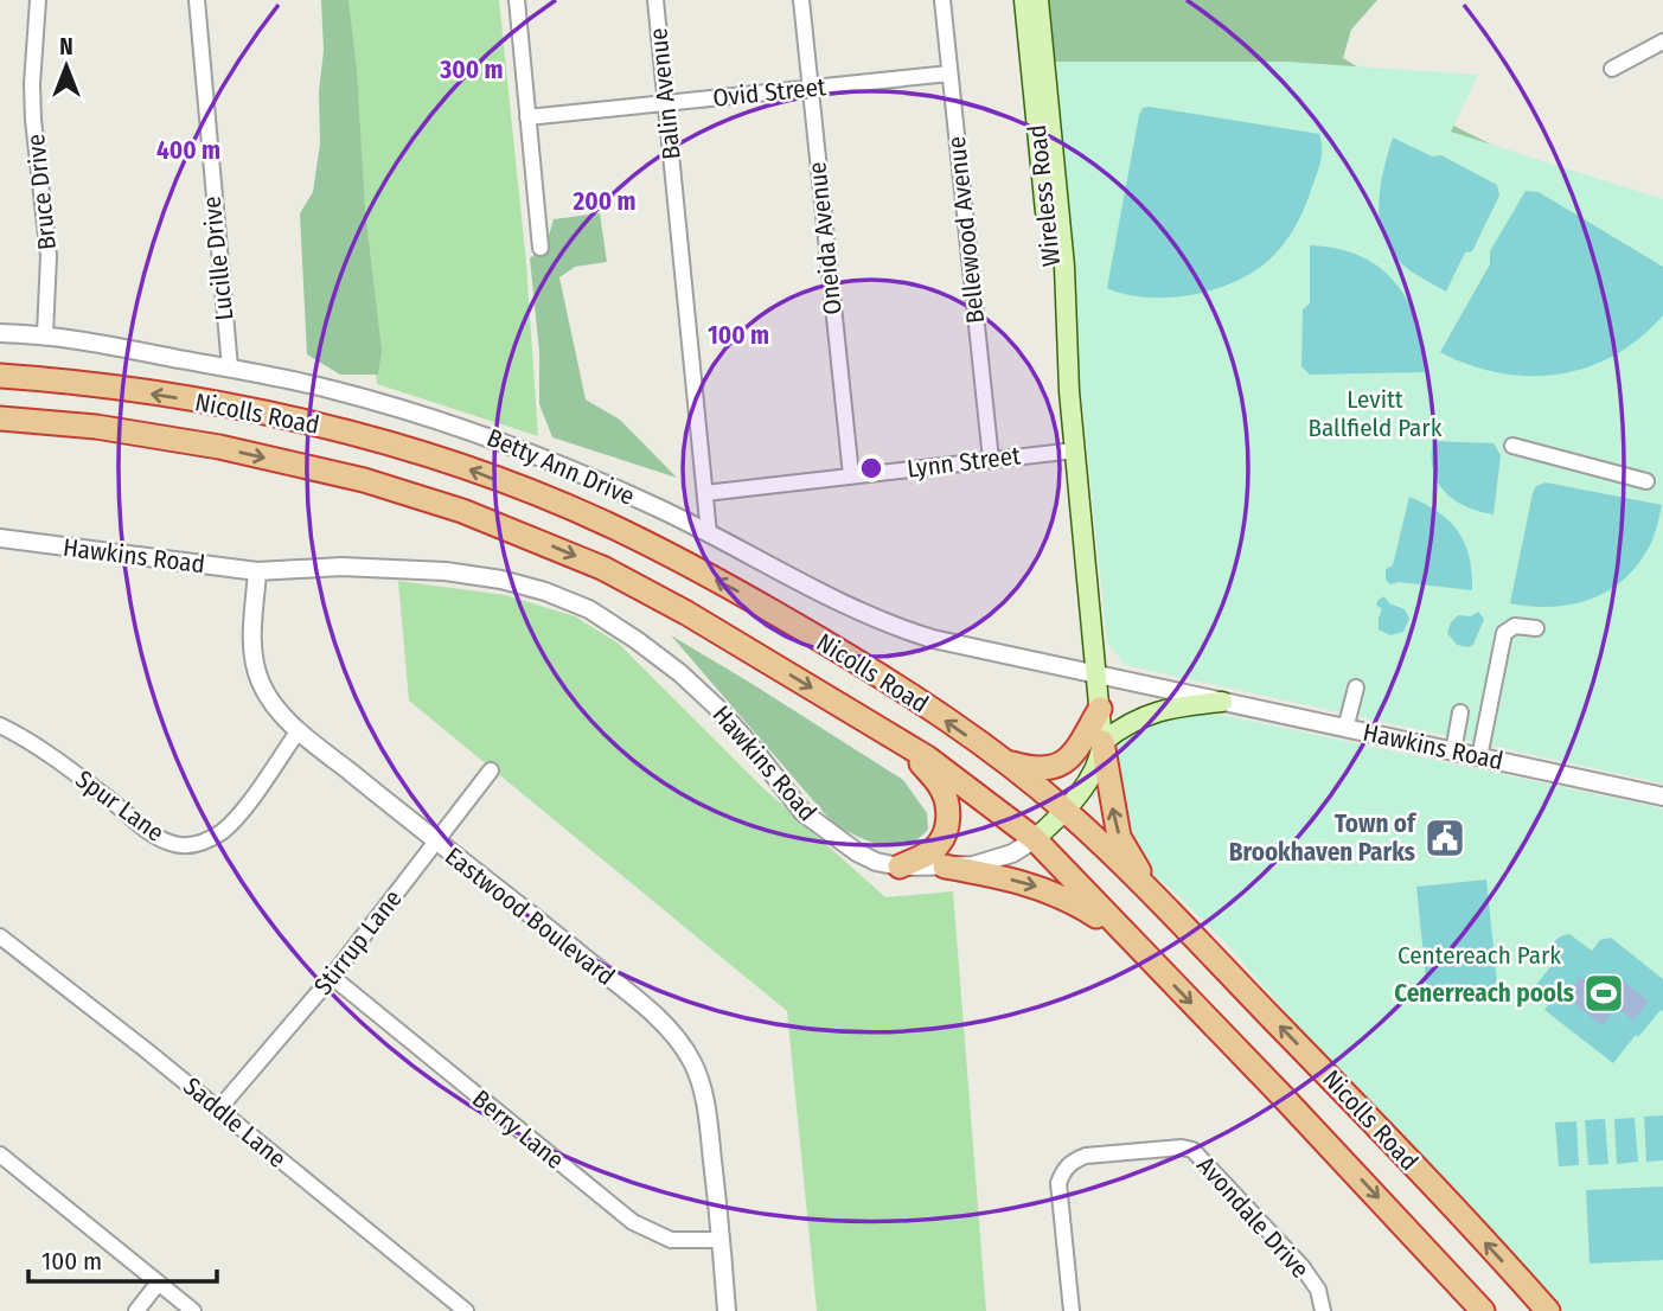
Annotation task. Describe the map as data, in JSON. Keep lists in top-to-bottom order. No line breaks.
{"streets":{"highway":["Nicolls Road"],"main road":["Wireless Road","Hawkins Road"],"street":["Ovid Street","Balin Avenue","Bruce Drive","Bellewood Avenue","Oneida Avenue","Lucille Drive","Lynn Street","Betty Ann Drive","Spur Lane","Eastwood Boulevard","Stirrup Lane","Saddle Lane","Berry Lane","Avondale Drive"]},"crossings":[["Ovid Street","Balin Avenue"],["Ovid Street","Bellewood Avenue"],["Ovid Street","Oneida Avenue"],["Balin Avenue","Lynn Street"],["Balin Avenue","Betty Ann Drive"],["Bruce Drive","Betty Ann Drive"],["Wireless Road","Lynn Street"],["Wireless Road","Betty Ann Drive"],["Wireless Road","Hawkins Road"],["Bellewood Avenue","Lynn Street"],["Oneida Avenue","Lynn Street"],["Lucille Drive","Betty Ann Drive"],["Nicolls Road","Hawkins Road"],["Betty Ann Drive","Hawkins Road"],["Hawkins Road","Eastwood Boulevard"],["Spur Lane","Eastwood Boulevard"],["Eastwood Boulevard","Stirrup Lane"],["Eastwood Boulevard","Berry Lane"],["Stirrup Lane","Saddle Lane"],["Stirrup Lane","Berry Lane"]],"parks":["Levitt Ballfield Park","Centereach Park"],"places":{"public building":["Town of Brookhaven Parks"],"sports":["Cenerreach pools"]},"scale_bar":"100 m","north":"top","rings":["300 m","400 m","200 m","100 m"]}
